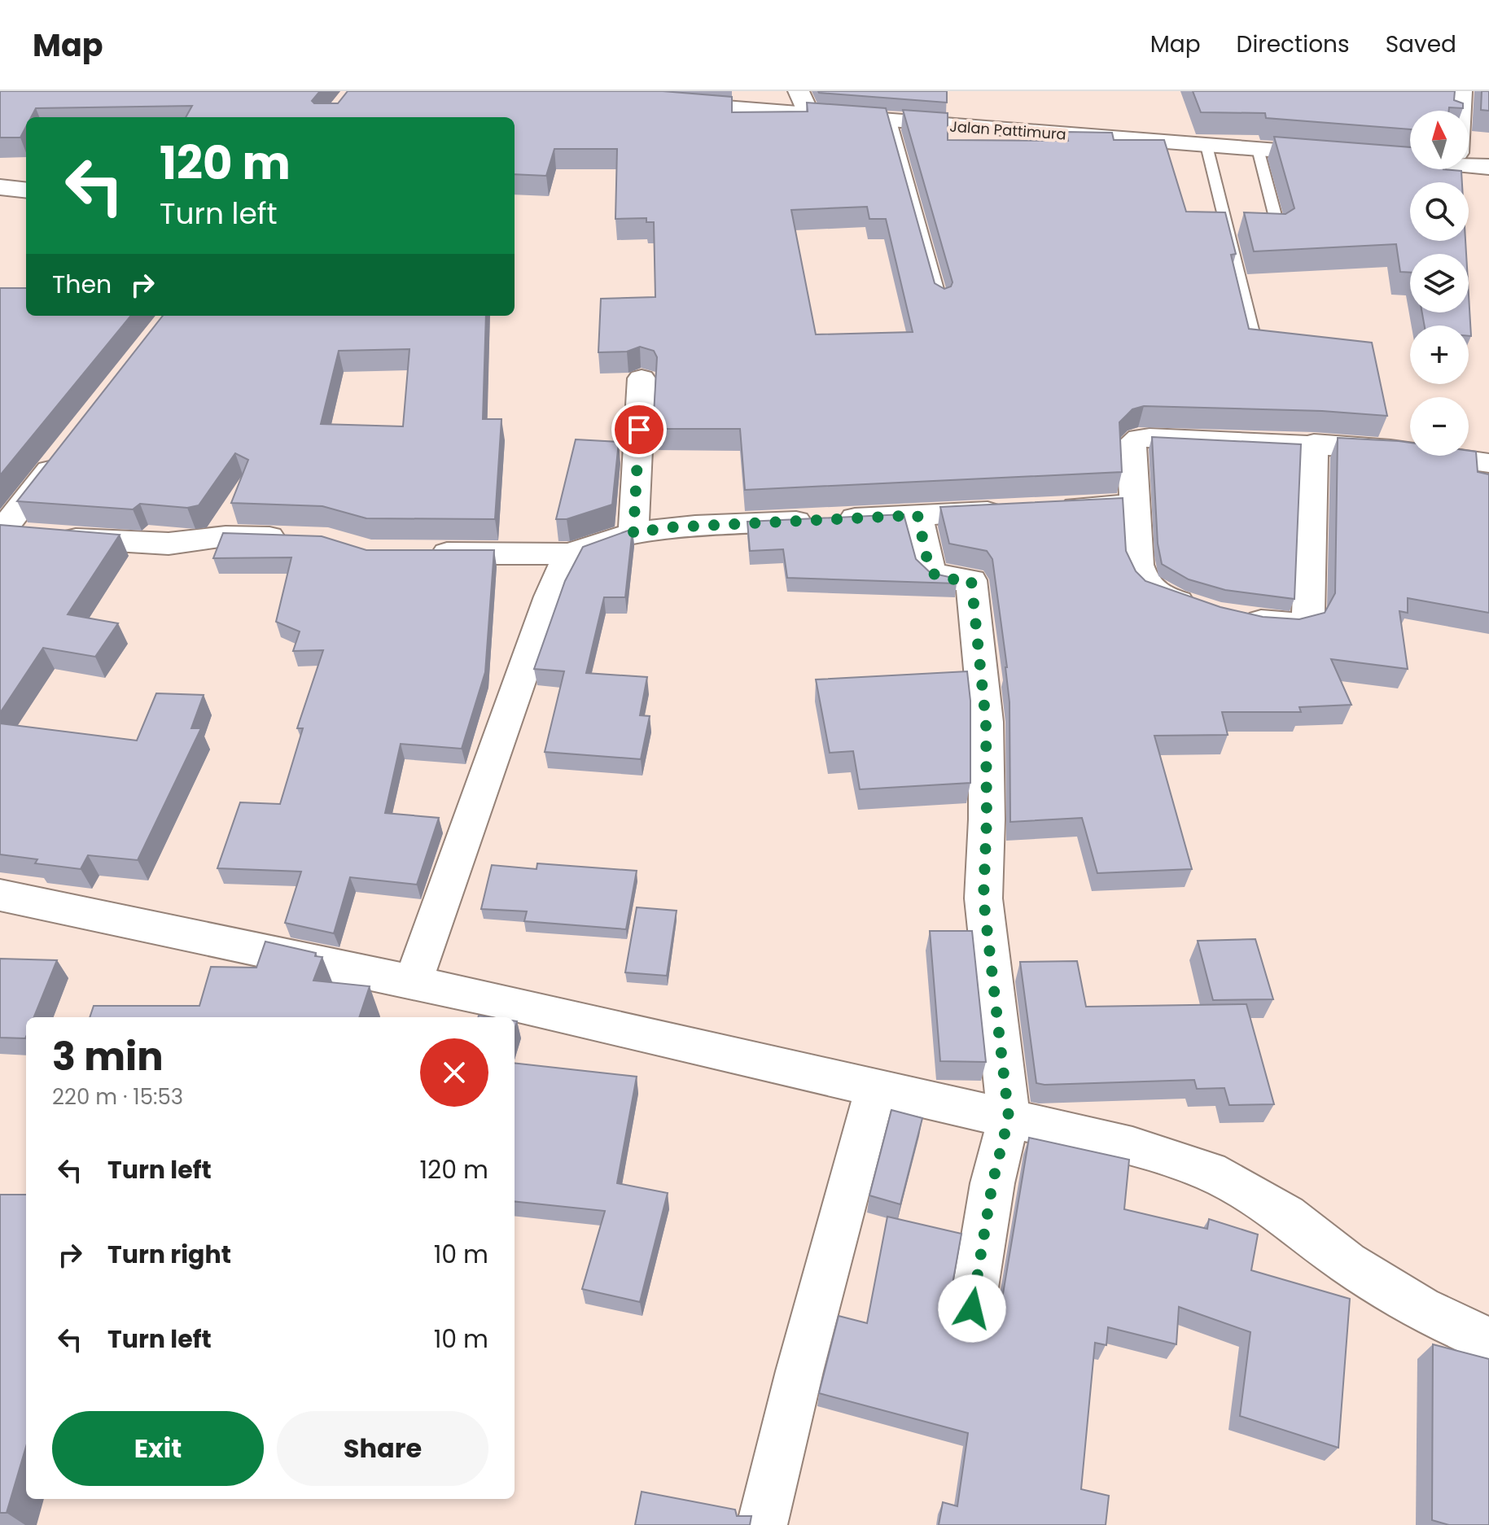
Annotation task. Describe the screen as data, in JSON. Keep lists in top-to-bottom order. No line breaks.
{"streets":{"main road":["Jalan Pattimura"]},"north":"top","page":{"header":"Map","nav":["Map","Directions","Saved"],"map_buttons":["+","−"],"turn":["120 m","Turn left"],"then":"Then","heading":["3 min","220 m · 15:53"],"list":[{"name":"Turn left","value":"120 m"},{"name":"Turn right","value":"10 m"},{"name":"Turn left","value":"10 m"}],"buttons":["Exit","Share"]}}
